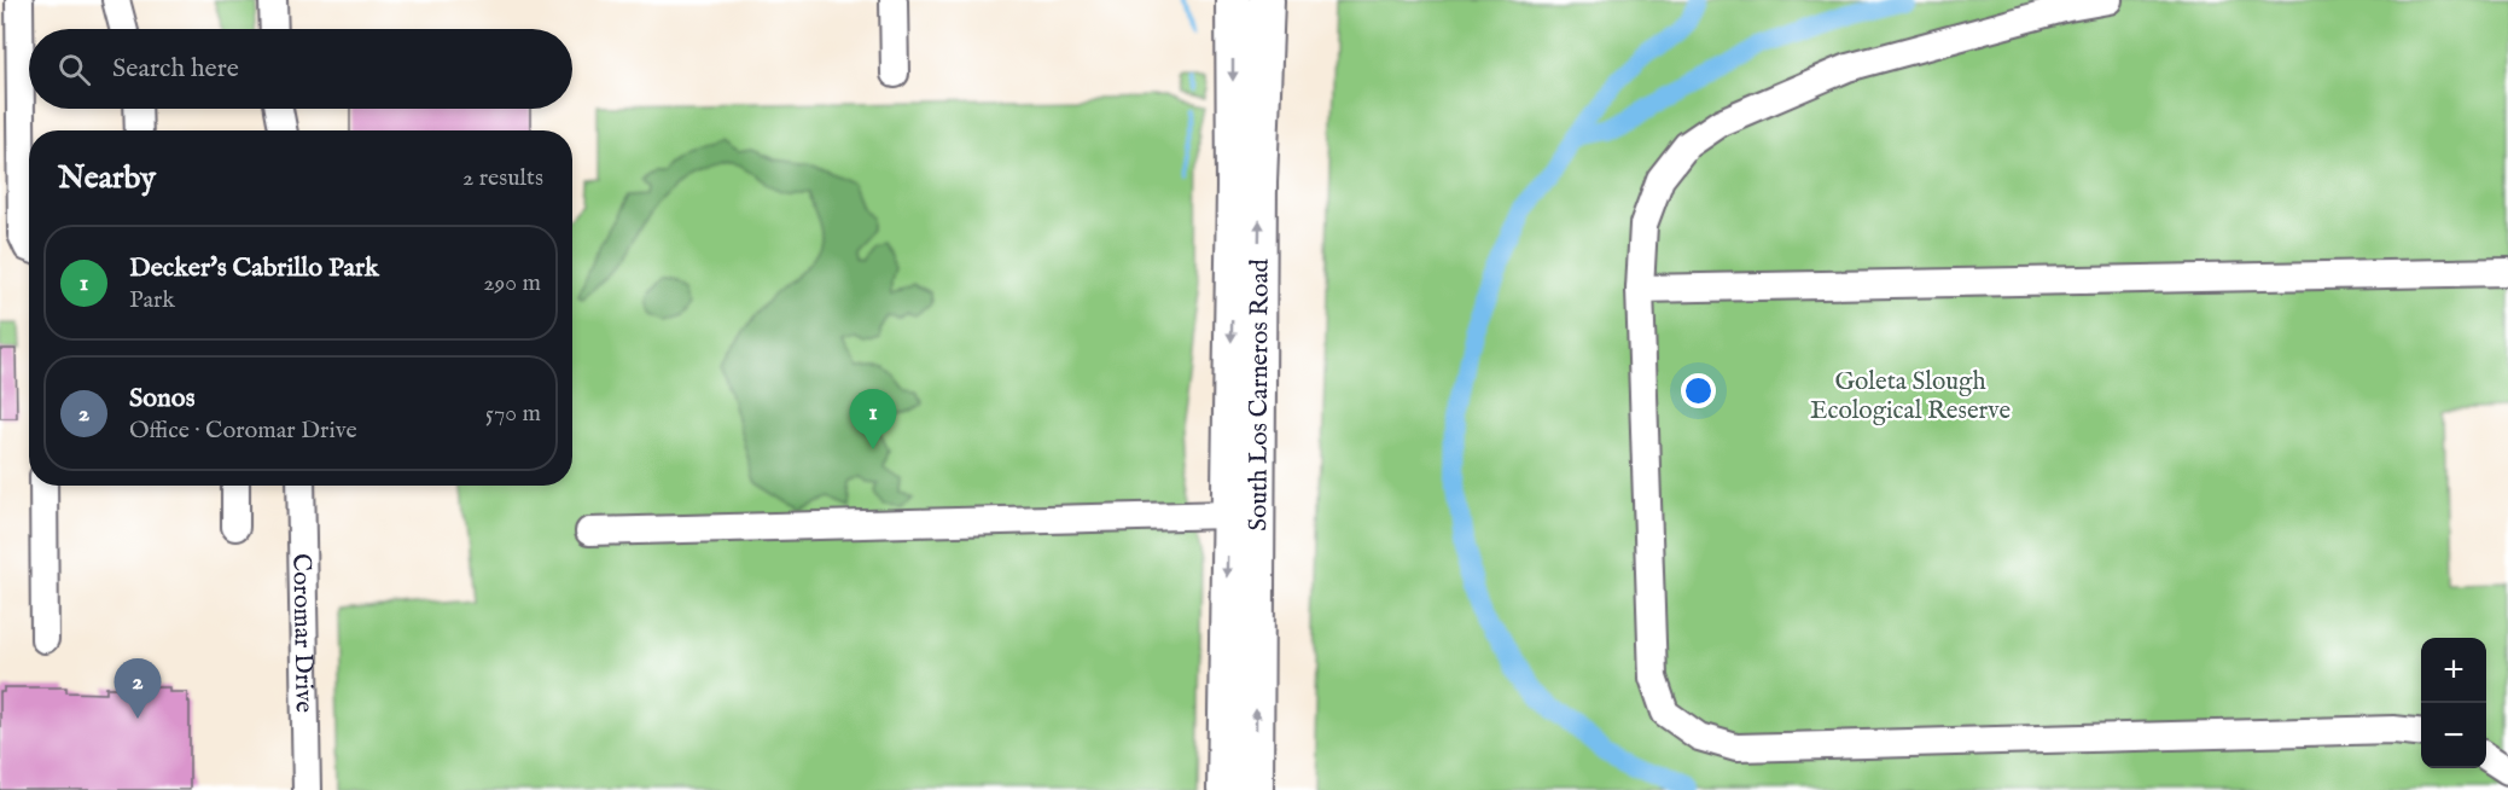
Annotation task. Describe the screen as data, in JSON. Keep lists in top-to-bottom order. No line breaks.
{"streets":{"main road":["South Los Carneros Road"],"street":["Coromar Drive"]},"parks":["Goleta Slough Ecological Reserve"],"page":{"search":"Search here","heading":["Nearby","2 results"],"list":[{"mark":"1","name":"Decker's Cabrillo Park","note":"Park","value":"290 m"},{"mark":"2","name":"Sonos","note":"Office · Coromar Drive","value":"570 m"}],"pins":["1","2"],"map_buttons":["+","−"]}}
